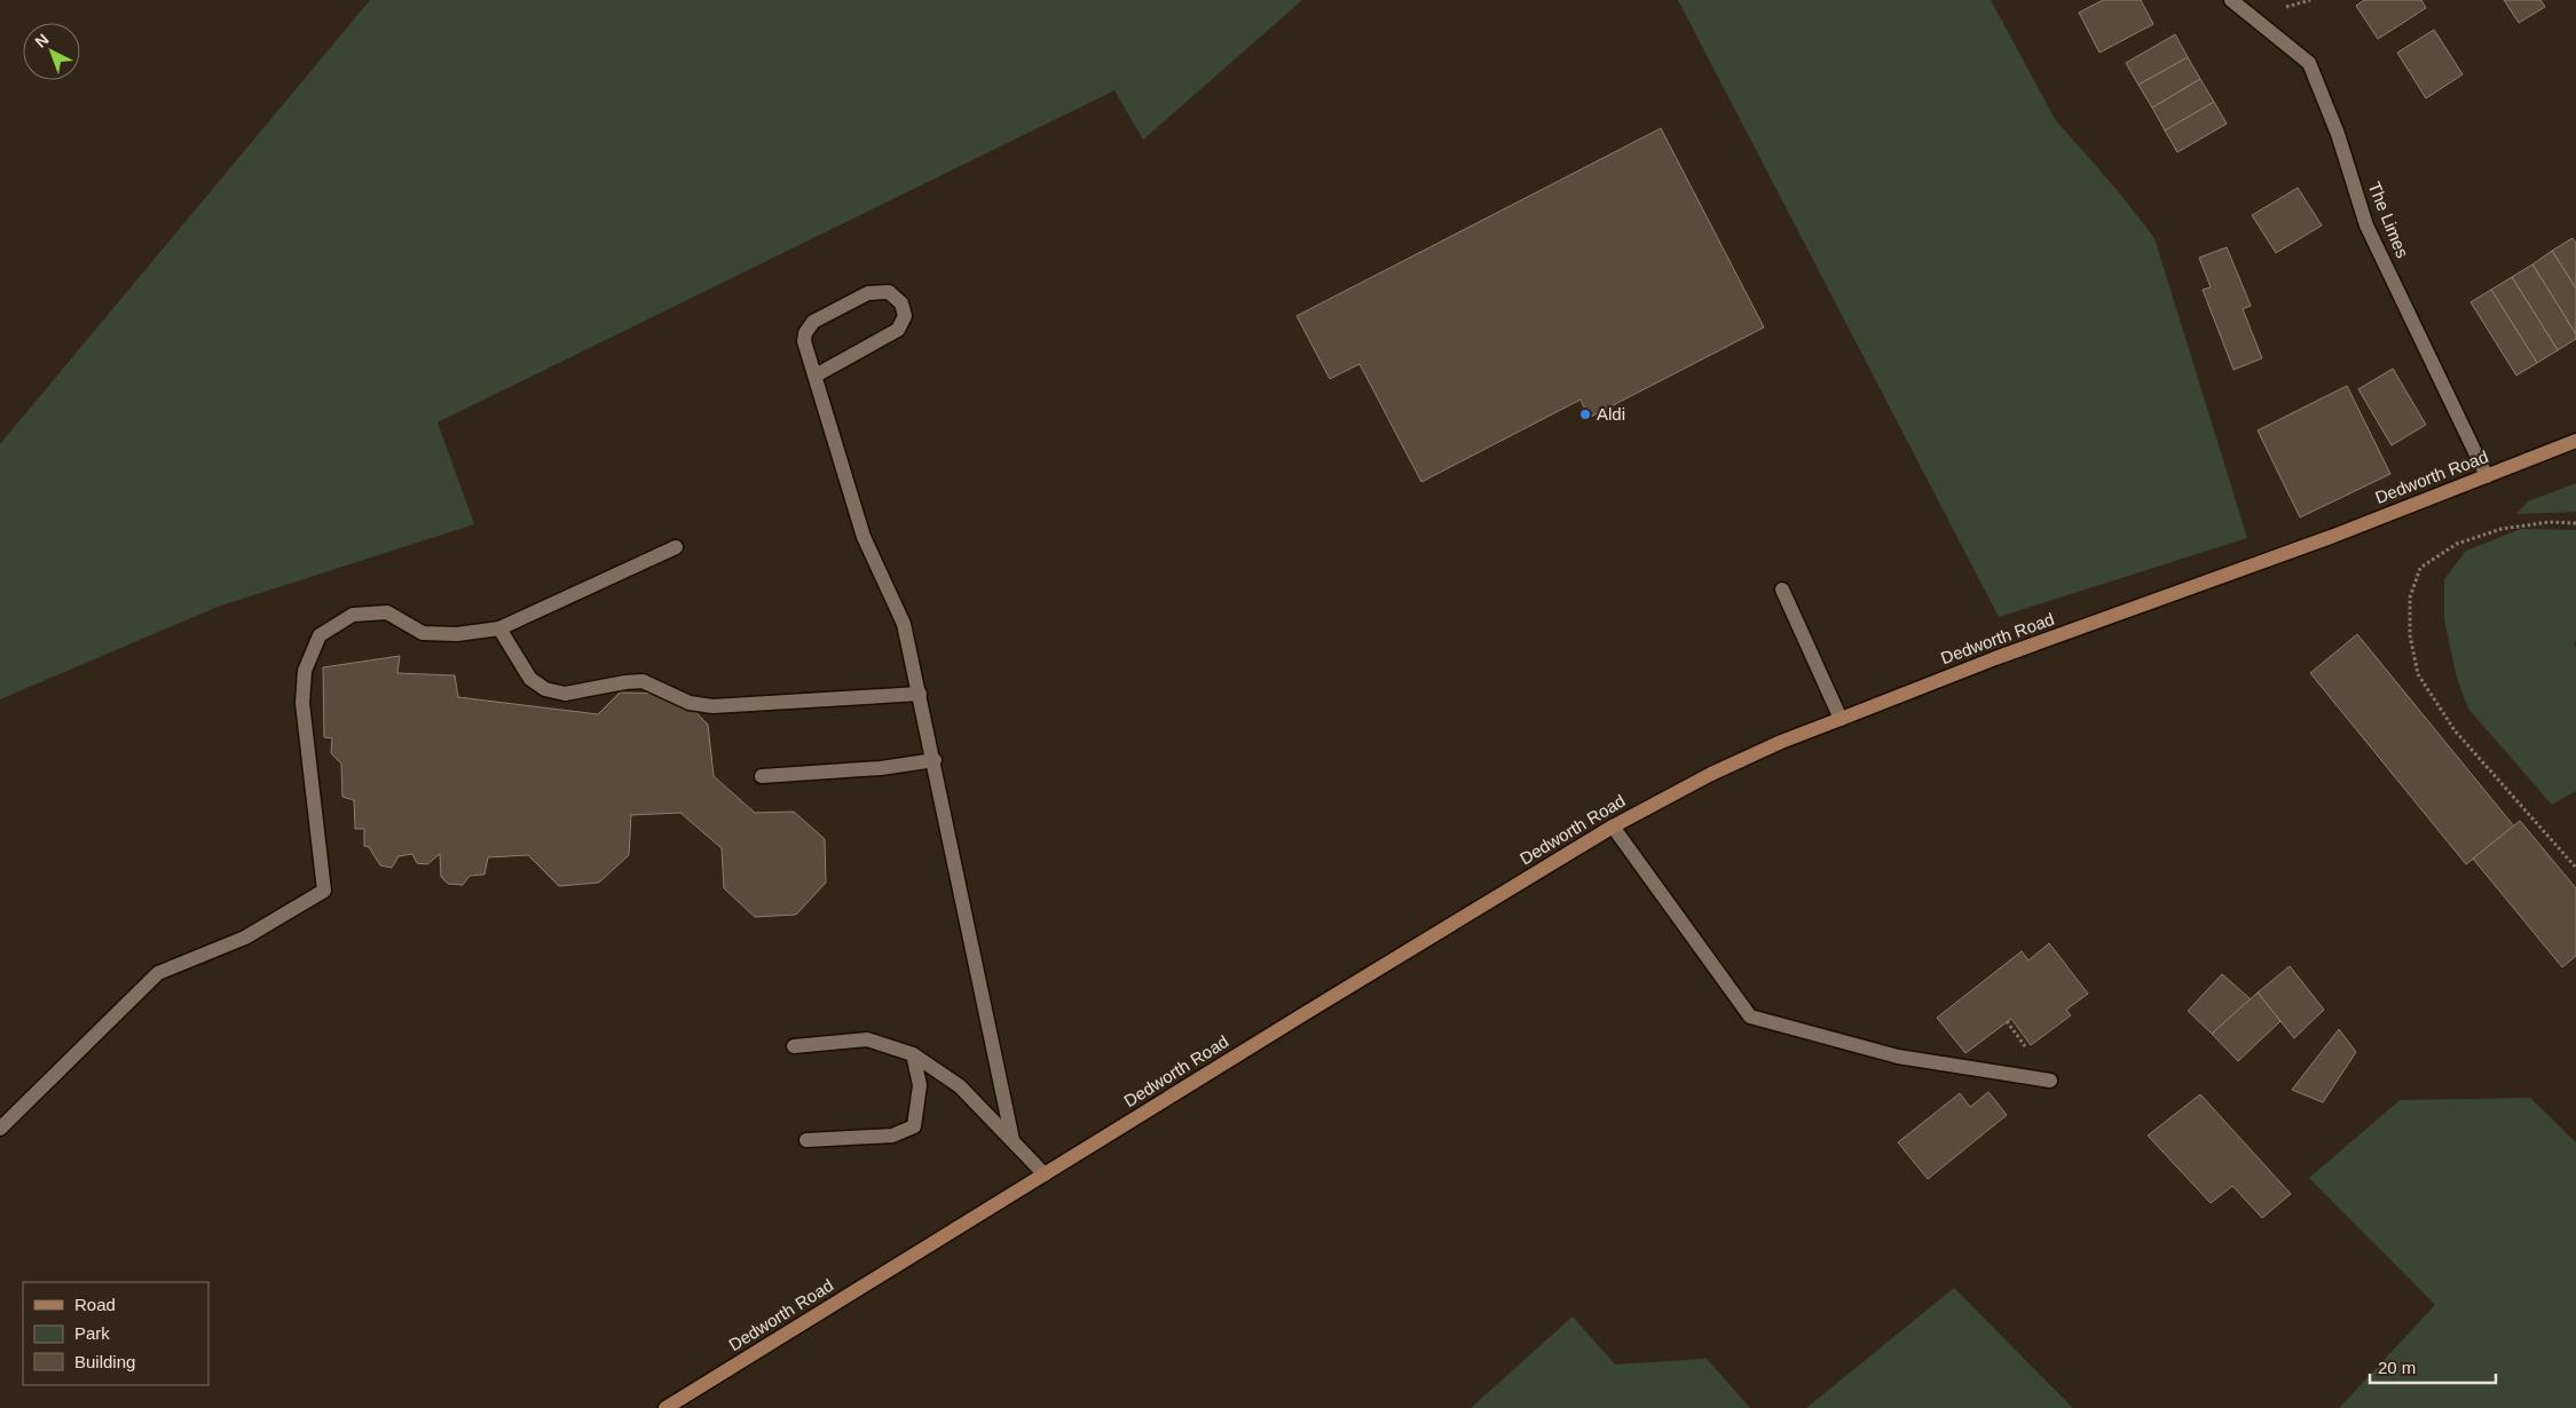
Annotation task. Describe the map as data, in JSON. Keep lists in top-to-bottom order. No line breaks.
{"streets":{"main road":["Dedworth Road"],"street":["The Limes"]},"crossings":[["The Limes","Dedworth Road"]],"places":["Aldi"],"legend":["Road","Park","Building"],"scale_bar":"20 m","north":"top left"}
